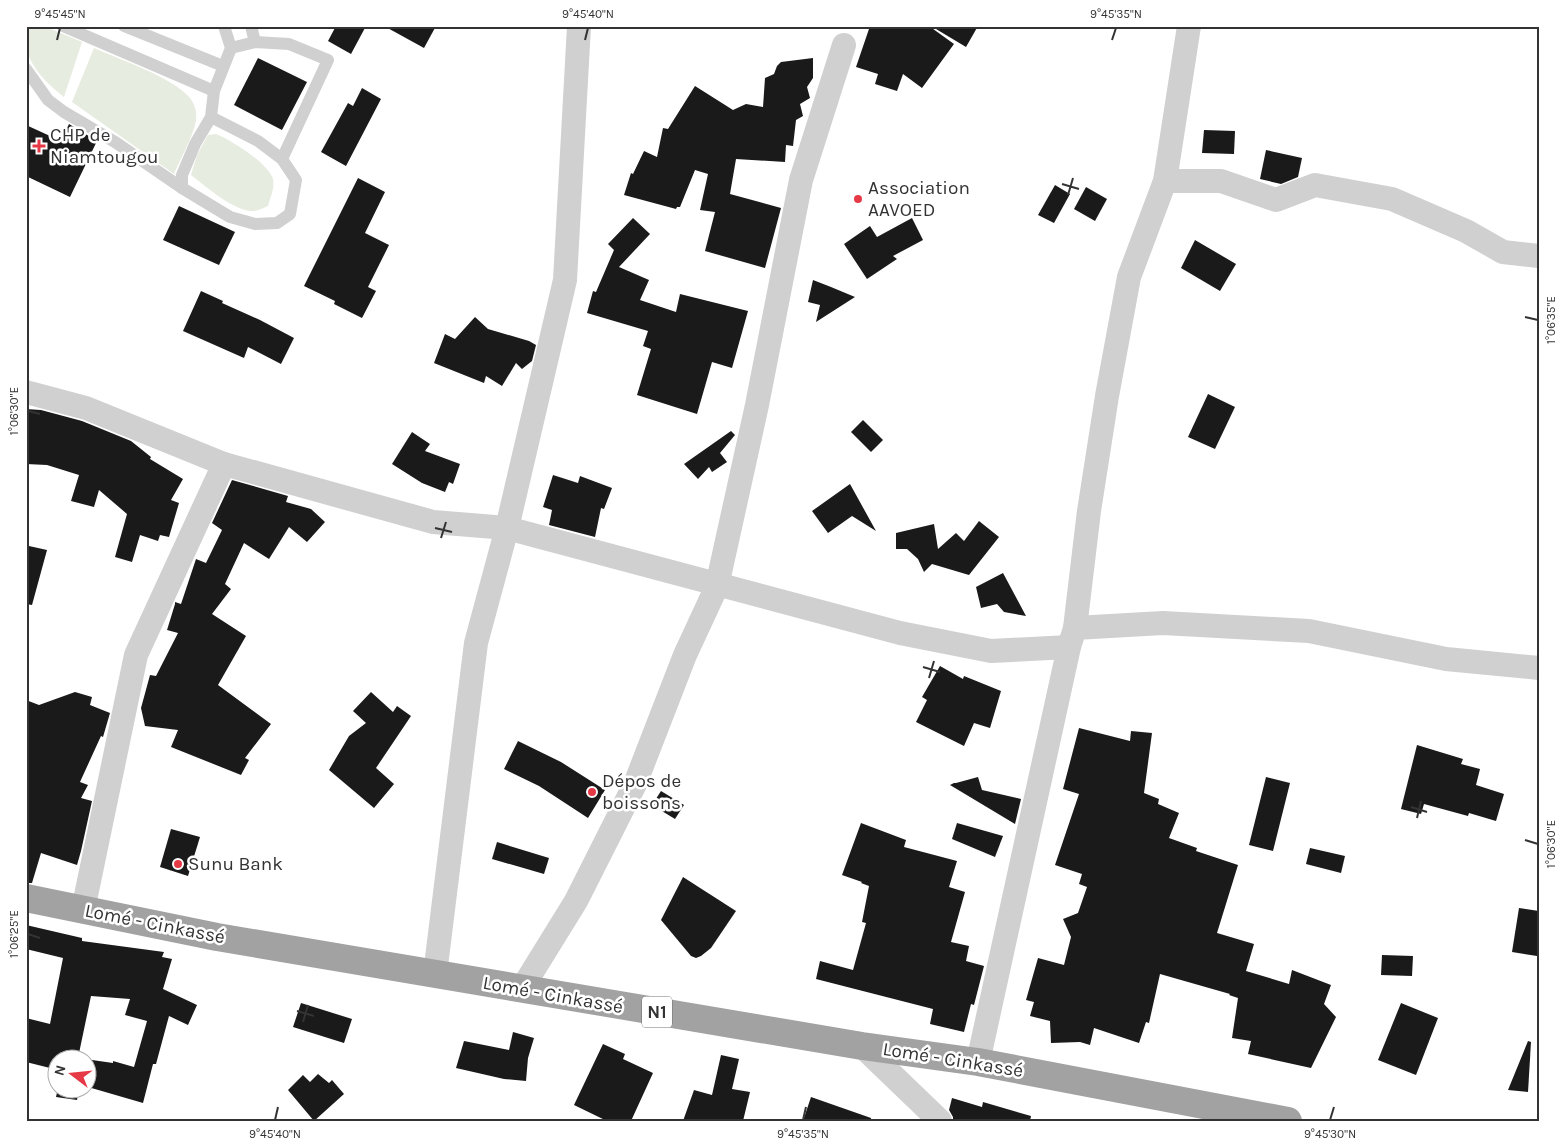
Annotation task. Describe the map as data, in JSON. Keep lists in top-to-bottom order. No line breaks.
{"streets":{"highway":["Lomé - Cinkassé","N1"]},"places":{"health":["CHP de Niamtougou"],"other":["Association AAVOED","Dépos de boissons","Sunu Bank"]},"north":"left","coordinates":["9°45'45\"N","9°45'40\"N","9°45'35\"N","1°06'35\"E","1°06'30\"E","1°06'25\"E","9°45'30\"N"]}
